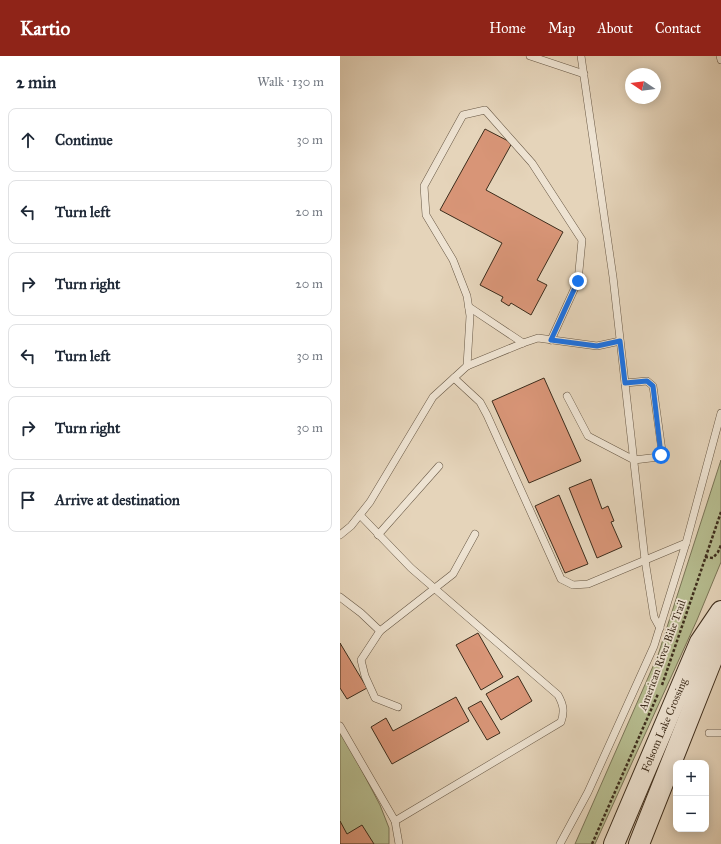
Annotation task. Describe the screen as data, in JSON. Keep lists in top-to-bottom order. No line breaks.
{"streets":{"main road":["Folsom Lake Crossing"],"path":["American River Bike Trail"]},"north":"left","page":{"header":"Kartio","nav":["Home","Map","About","Contact"],"heading":["2 min","Walk · 130 m"],"list":[["Continue","30 m"],["Turn left","20 m"],["Turn right","20 m"],["Turn left","30 m"],["Turn right","30 m"],"Arrive at destination"],"map_buttons":["+","−"]}}
